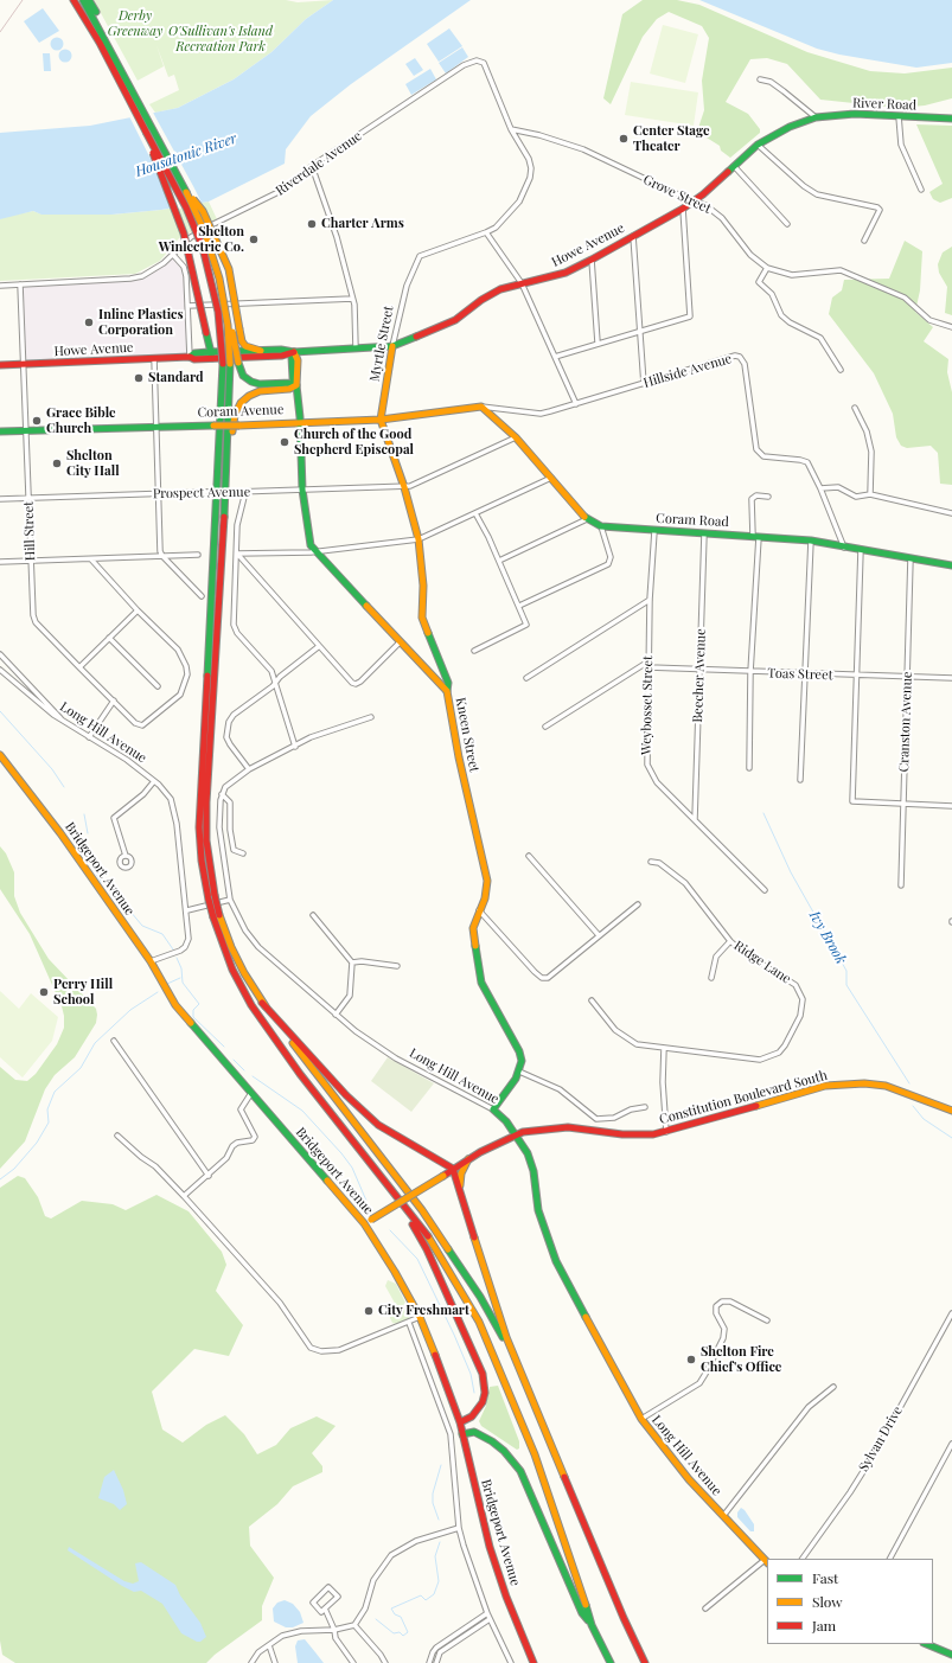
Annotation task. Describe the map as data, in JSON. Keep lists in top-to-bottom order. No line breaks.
{"streets":{"main road":["River Road","Howe Avenue","Myrtle Street","Coram Avenue","Coram Road","Long Hill Avenue","Kneen Street","Bridgeport Avenue","Constitution Boulevard South"],"street":["Riverdale Avenue","Grove Street","Hillside Avenue","Prospect Avenue","Hill Street","Toas Street","Beecher Avenue","Weybosset Street","Cranston Avenue","Ridge Lane","Sylvan Drive"]},"crossings":[["River Road","Howe Avenue"],["Riverdale Avenue","Myrtle Street"],["Riverdale Avenue","Hill Street"],["Grove Street","Howe Avenue"],["Grove Street","Myrtle Street"],["Howe Avenue","Myrtle Street"],["Howe Avenue","Hill Street"],["Howe Avenue","Kneen Street"],["Myrtle Street","Coram Avenue"],["Myrtle Street","Prospect Avenue"],["Myrtle Street","Kneen Street"],["Hillside Avenue","Coram Avenue"],["Hillside Avenue","Coram Road"],["Coram Avenue","Coram Road"],["Coram Avenue","Hill Street"],["Coram Avenue","Kneen Street"],["Prospect Avenue","Coram Road"],["Prospect Avenue","Hill Street"],["Prospect Avenue","Kneen Street"],["Coram Road","Beecher Avenue"],["Coram Road","Weybosset Street"],["Coram Road","Cranston Avenue"],["Toas Street","Beecher Avenue"],["Toas Street","Weybosset Street"],["Toas Street","Cranston Avenue"],["Beecher Avenue","Weybosset Street"],["Long Hill Avenue","Bridgeport Avenue"],["Long Hill Avenue","Constitution Boulevard South"],["Bridgeport Avenue","Constitution Boulevard South"]],"water":["Housatonic River","Ivy Brook"],"parks":["Derby Greenway","O'Sullivan's Island Recreation Park"],"places":["Center Stage Theater","Charter Arms","Shelton Winlectric Co.","Inline Plastics Corporation","Standard","Grace Bible Church","Church of the Good Shepherd Episcopal","Shelton City Hall","Perry Hill School","City Freshmart","Shelton Fire Chief's Office"],"legend":["Fast","Slow","Jam"]}
